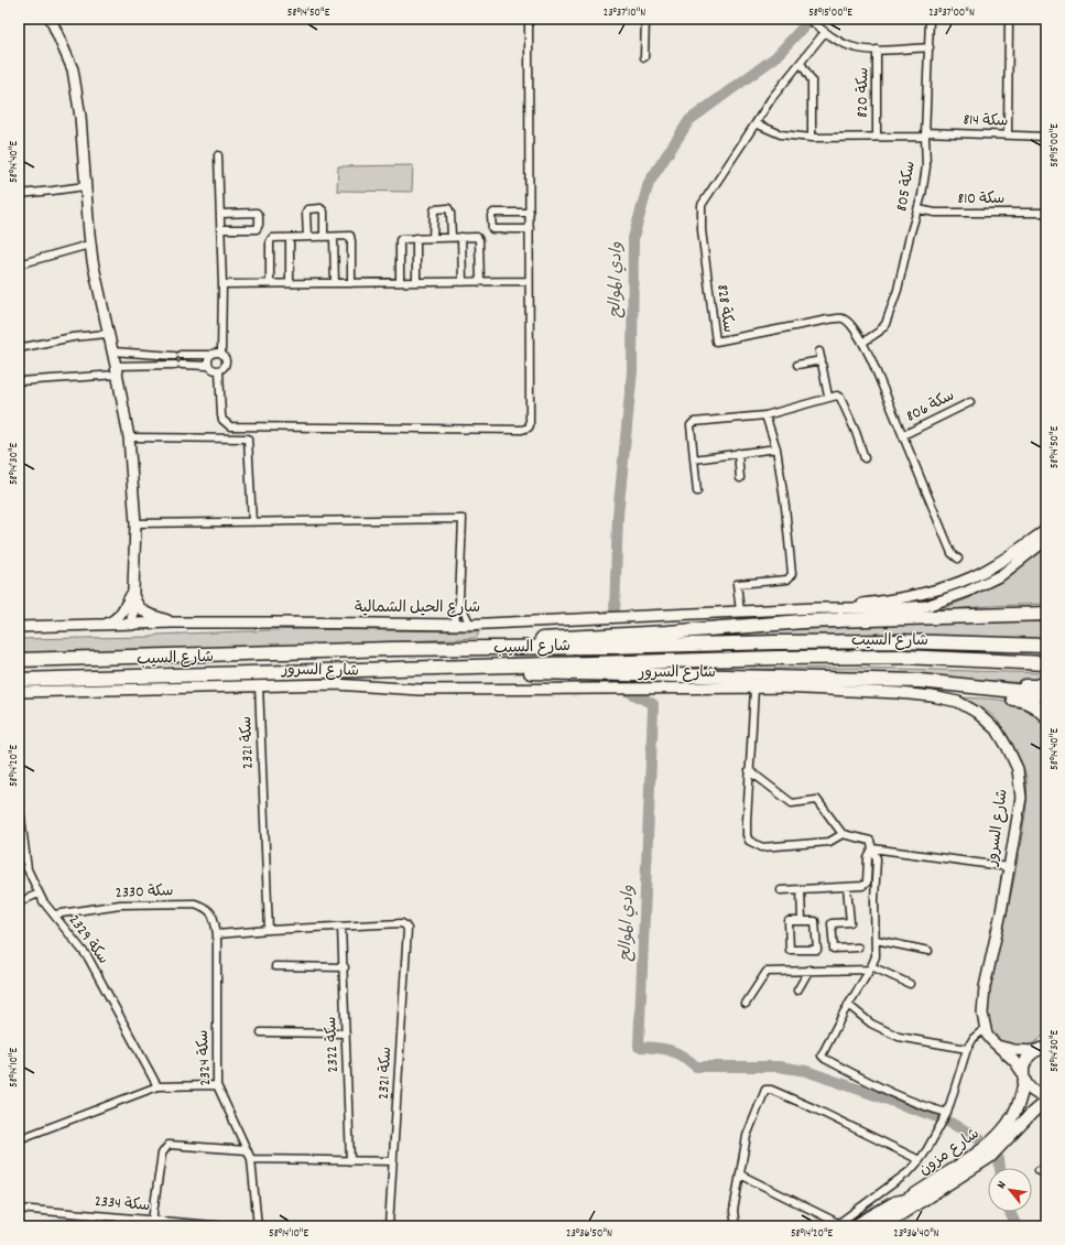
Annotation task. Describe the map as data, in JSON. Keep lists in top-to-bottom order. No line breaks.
{"streets":{"highway":["شارع السيب"],"main road":["شارع مزون"],"street":["سكة 820","سكة 814","سكة 805","سكة 810","سكة 828","سكة 806","شارع الحيل الشمالية","شارع السرور","سكة 2321","سكة 2330","سكة 2329","سكة 2322","سكة 2324","سكة 2334"]},"crossings":[["سكة 814","سكة 805"],["سكة 805","سكة 810"],["سكة 805","سكة 828"],["سكة 828","سكة 806"],["شارع السرور","سكة 2321"],["شارع السرور","شارع مزون"],["سكة 2321","سكة 2322"],["سكة 2330","سكة 2329"],["سكة 2330","سكة 2324"]],"water":["وادي الموالح"],"north":"top left","coordinates":["58°14'50\"E","23°37'10\"N","58°15'00\"E","23°37'00\"N","58°14'40\"E","58°14'30\"E","58°14'20\"E","58°14'10\"E","23°36'50\"N","23°36'40\"N"]}
